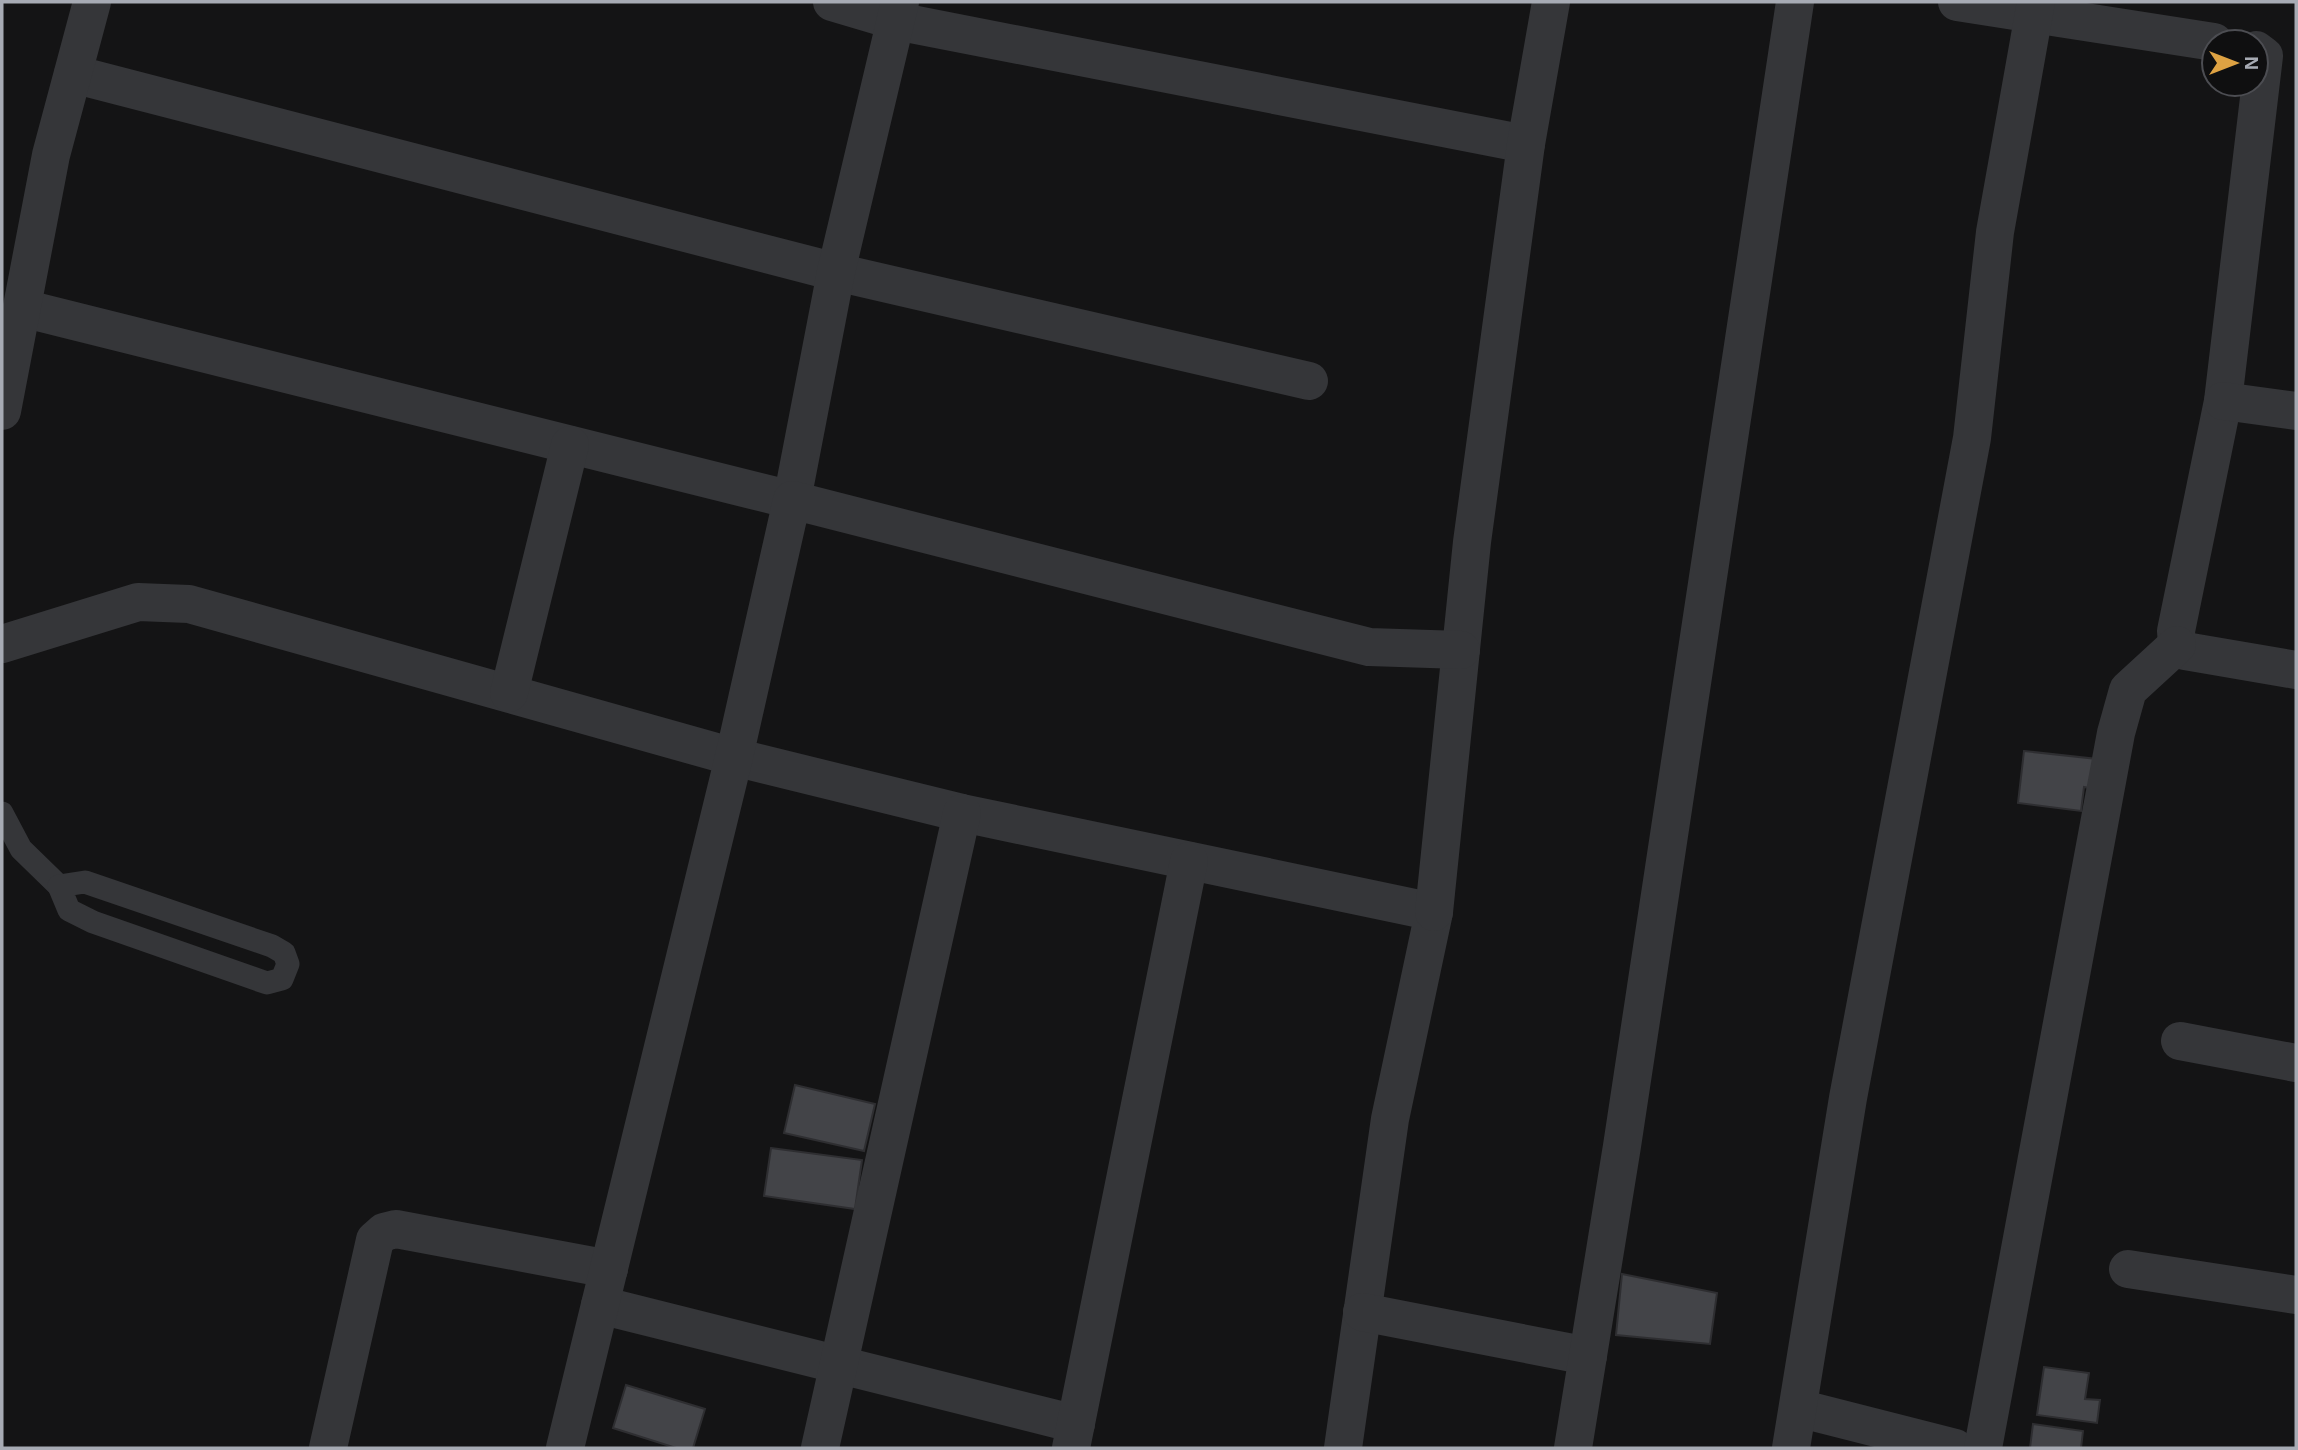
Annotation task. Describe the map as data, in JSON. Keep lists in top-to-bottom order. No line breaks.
{"north":"right"}
